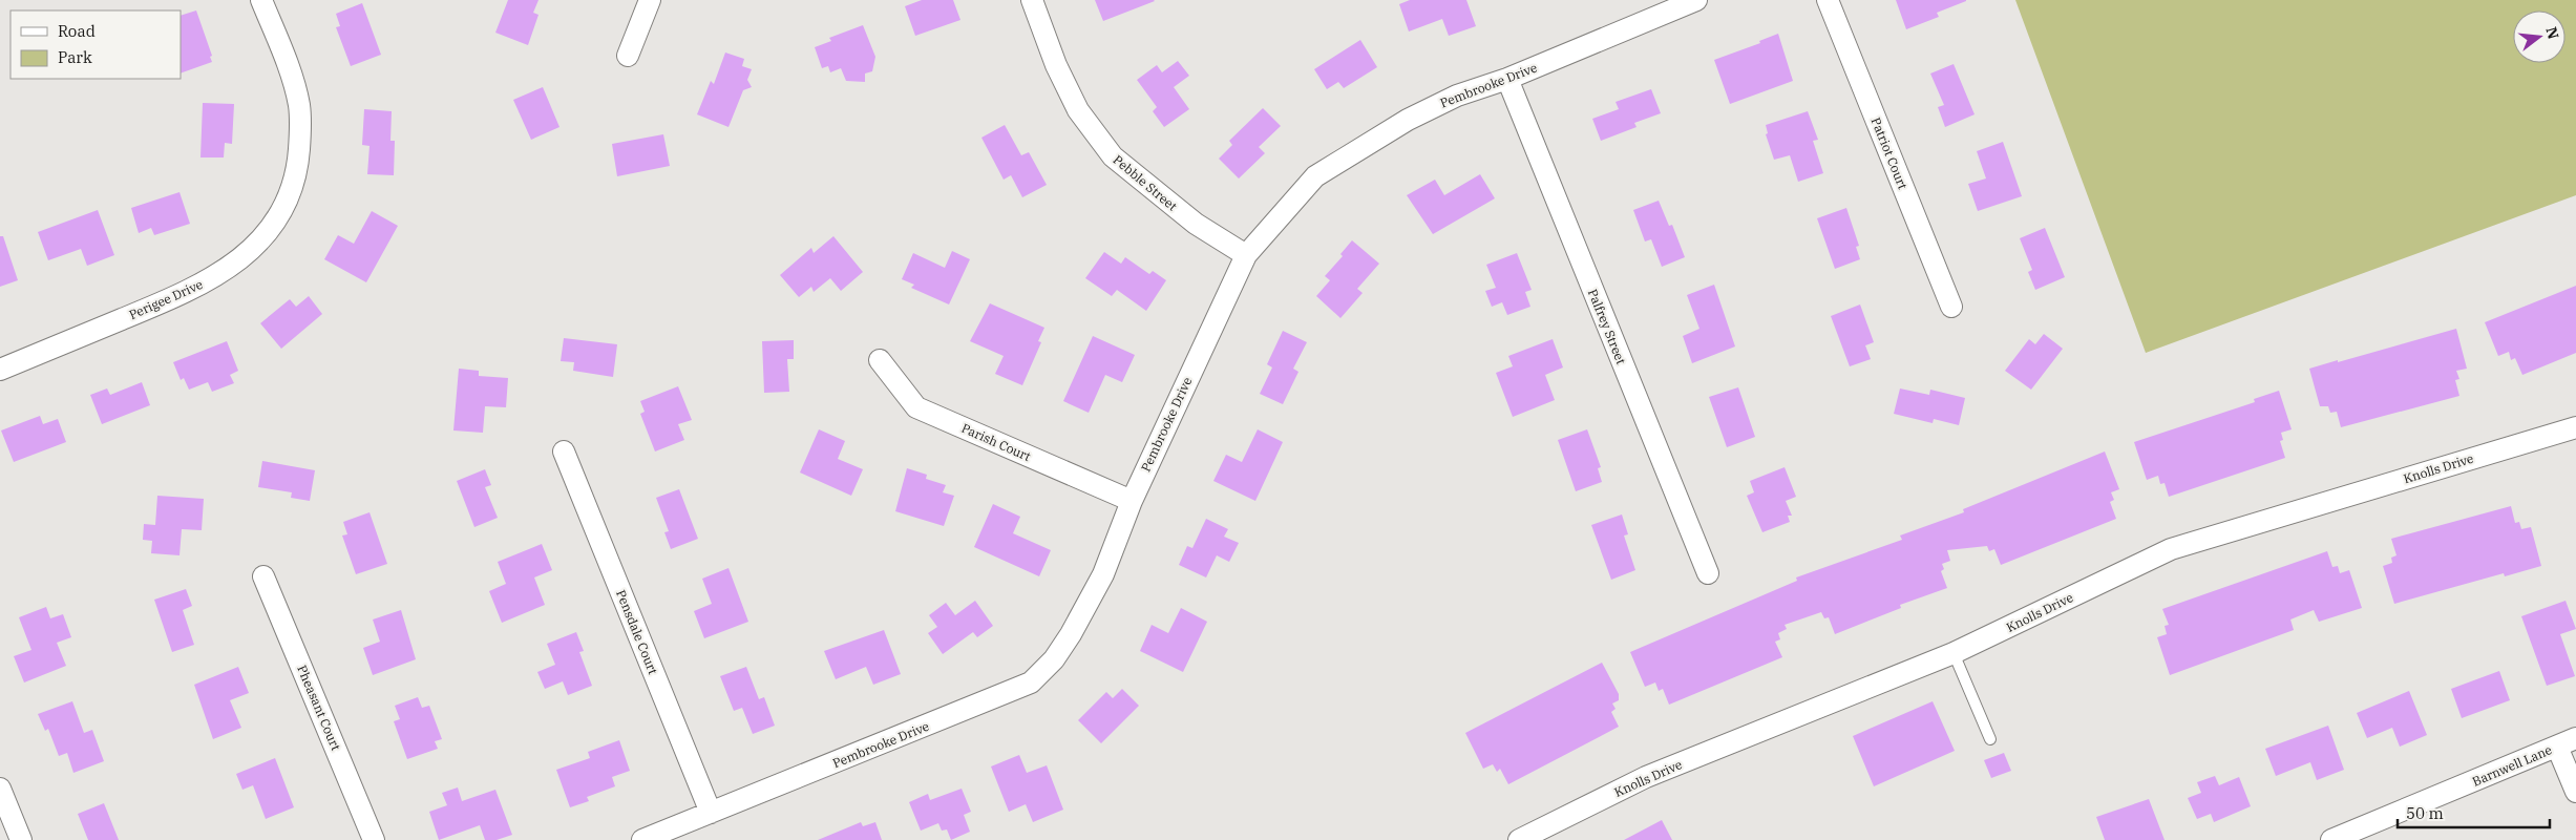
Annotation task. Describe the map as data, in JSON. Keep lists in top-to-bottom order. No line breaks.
{"streets":{"street":["Pembrooke Drive","Patriot Court","Pebble Street","Perigee Drive","Palfrey Street","Parish Court","Knolls Drive","Pensdale Court","Pheasant Court","Barnwell Lane"]},"crossings":[["Pembrooke Drive","Pebble Street"],["Pembrooke Drive","Palfrey Street"],["Pembrooke Drive","Parish Court"],["Pembrooke Drive","Pensdale Court"]],"legend":["Road","Park"],"scale_bar":"50 m","north":"right"}
